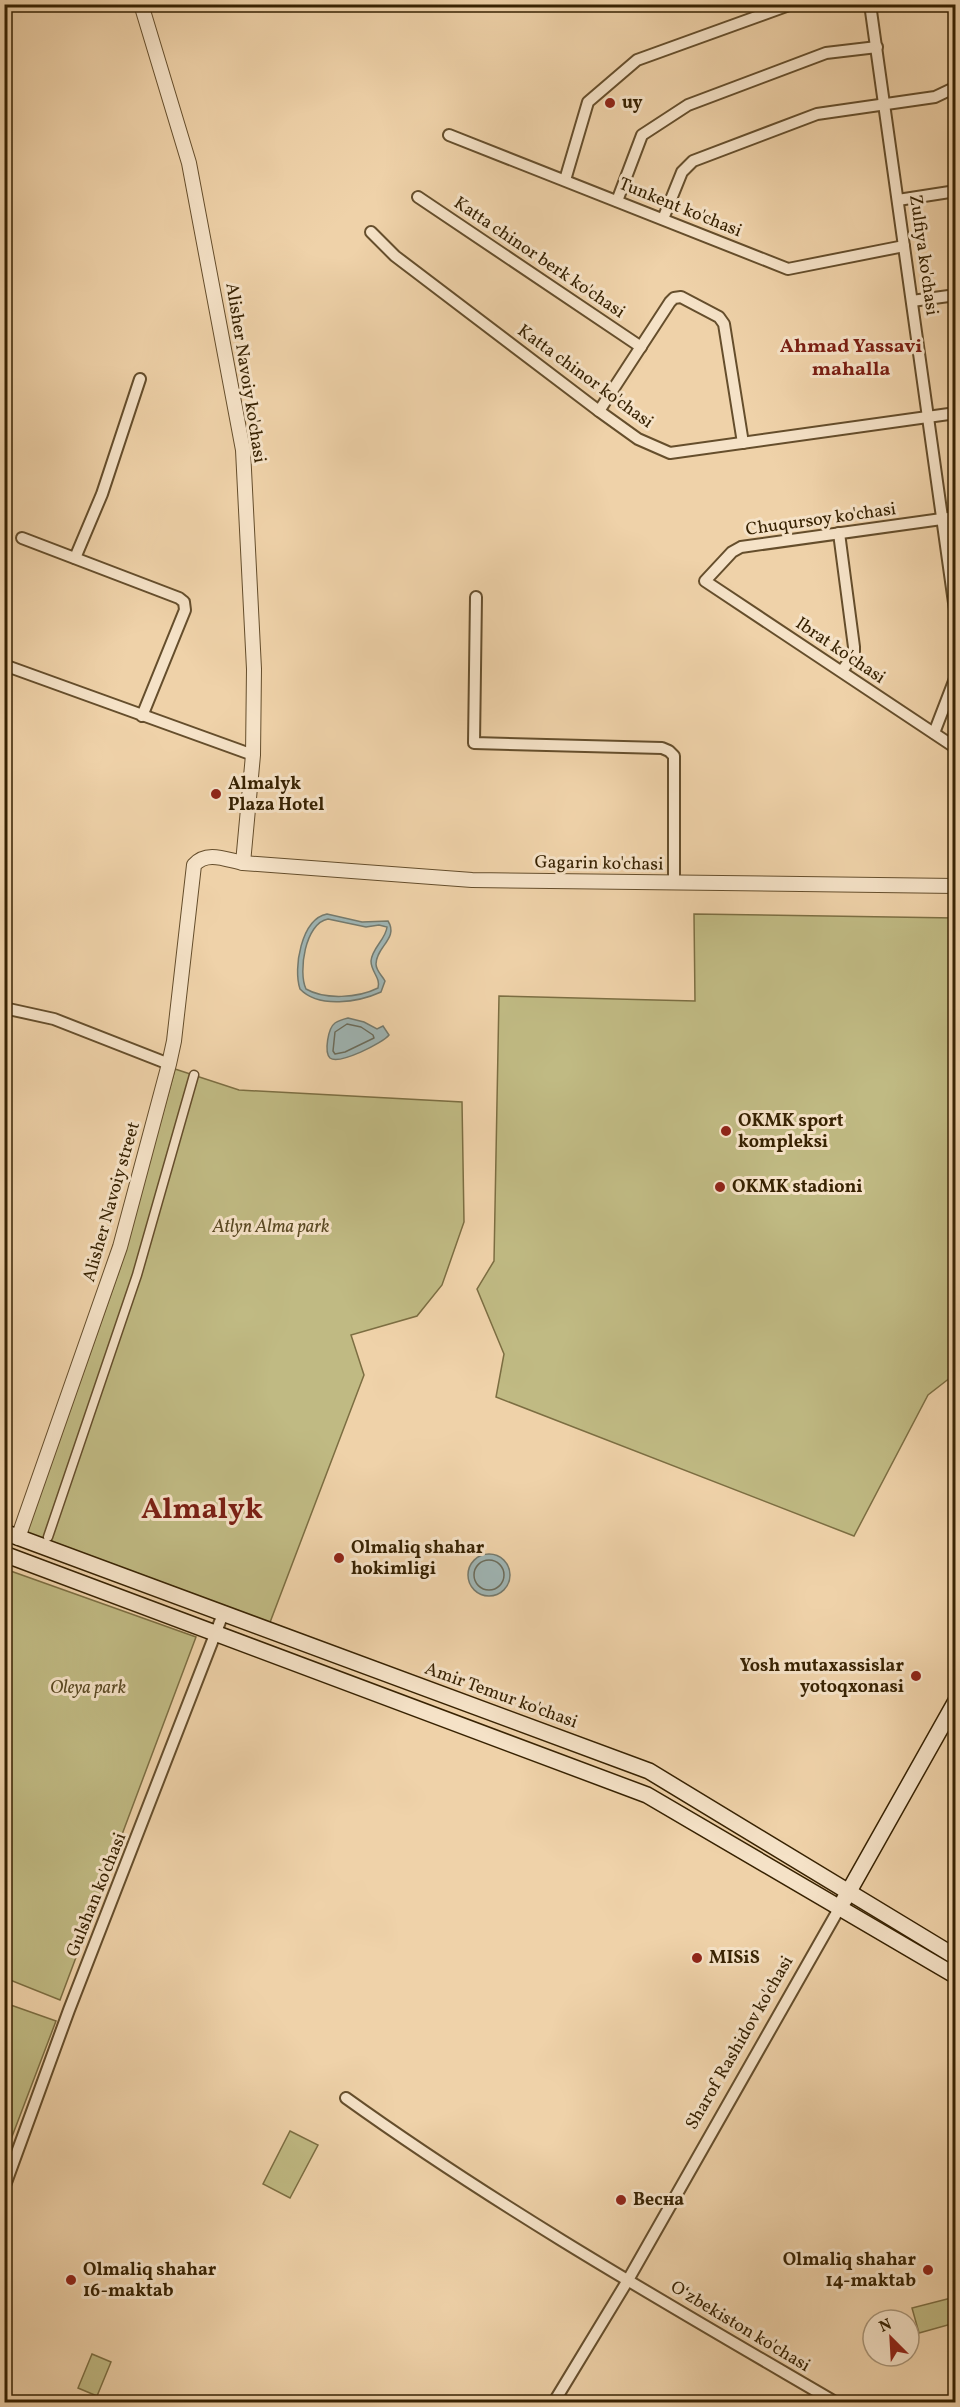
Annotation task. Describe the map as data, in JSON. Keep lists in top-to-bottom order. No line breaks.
{"streets":{"main road":["Amir Temur ko'chasi","Sharof Rashidov ko'chasi"],"street":["Tunkent ko'chasi","Zulfiya ko'chasi","Katta chinor berk ko'chasi","Alisher Navoiy ko'chasi","Katta chinor ko'chasi","Chuqursoy ko'chasi","Ibrat ko'chasi","Gagarin ko'chasi","Alisher Navoiy street","Gulshan ko'chasi","O‘zbekiston ko'chasi"]},"crossings":[["Tunkent ko'chasi","Zulfiya ko'chasi"],["Zulfiya ko'chasi","Katta chinor ko'chasi"],["Zulfiya ko'chasi","Chuqursoy ko'chasi"],["Alisher Navoiy ko'chasi","Gagarin ko'chasi"],["Chuqursoy ko'chasi","Ibrat ko'chasi"],["Gagarin ko'chasi","Alisher Navoiy street"],["Alisher Navoiy street","Amir Temur ko'chasi"],["Amir Temur ko'chasi","Gulshan ko'chasi"],["Amir Temur ko'chasi","Sharof Rashidov ko'chasi"],["Sharof Rashidov ko'chasi","O‘zbekiston ko'chasi"]],"districts":["Ahmad Yassavi mahalla","Almalyk"],"parks":["Atlyn Alma park","Oleya park"],"places":["uy","Almalyk Plaza Hotel","OKMK sport kompleksi","OKMK stadioni","Olmaliq shahar hokimligi","Yosh mutaxassislar yotoqxonasi","MISiS","Весна","Olmaliq shahar 14-maktab","Olmaliq shahar 16-maktab"],"north":"top left"}
